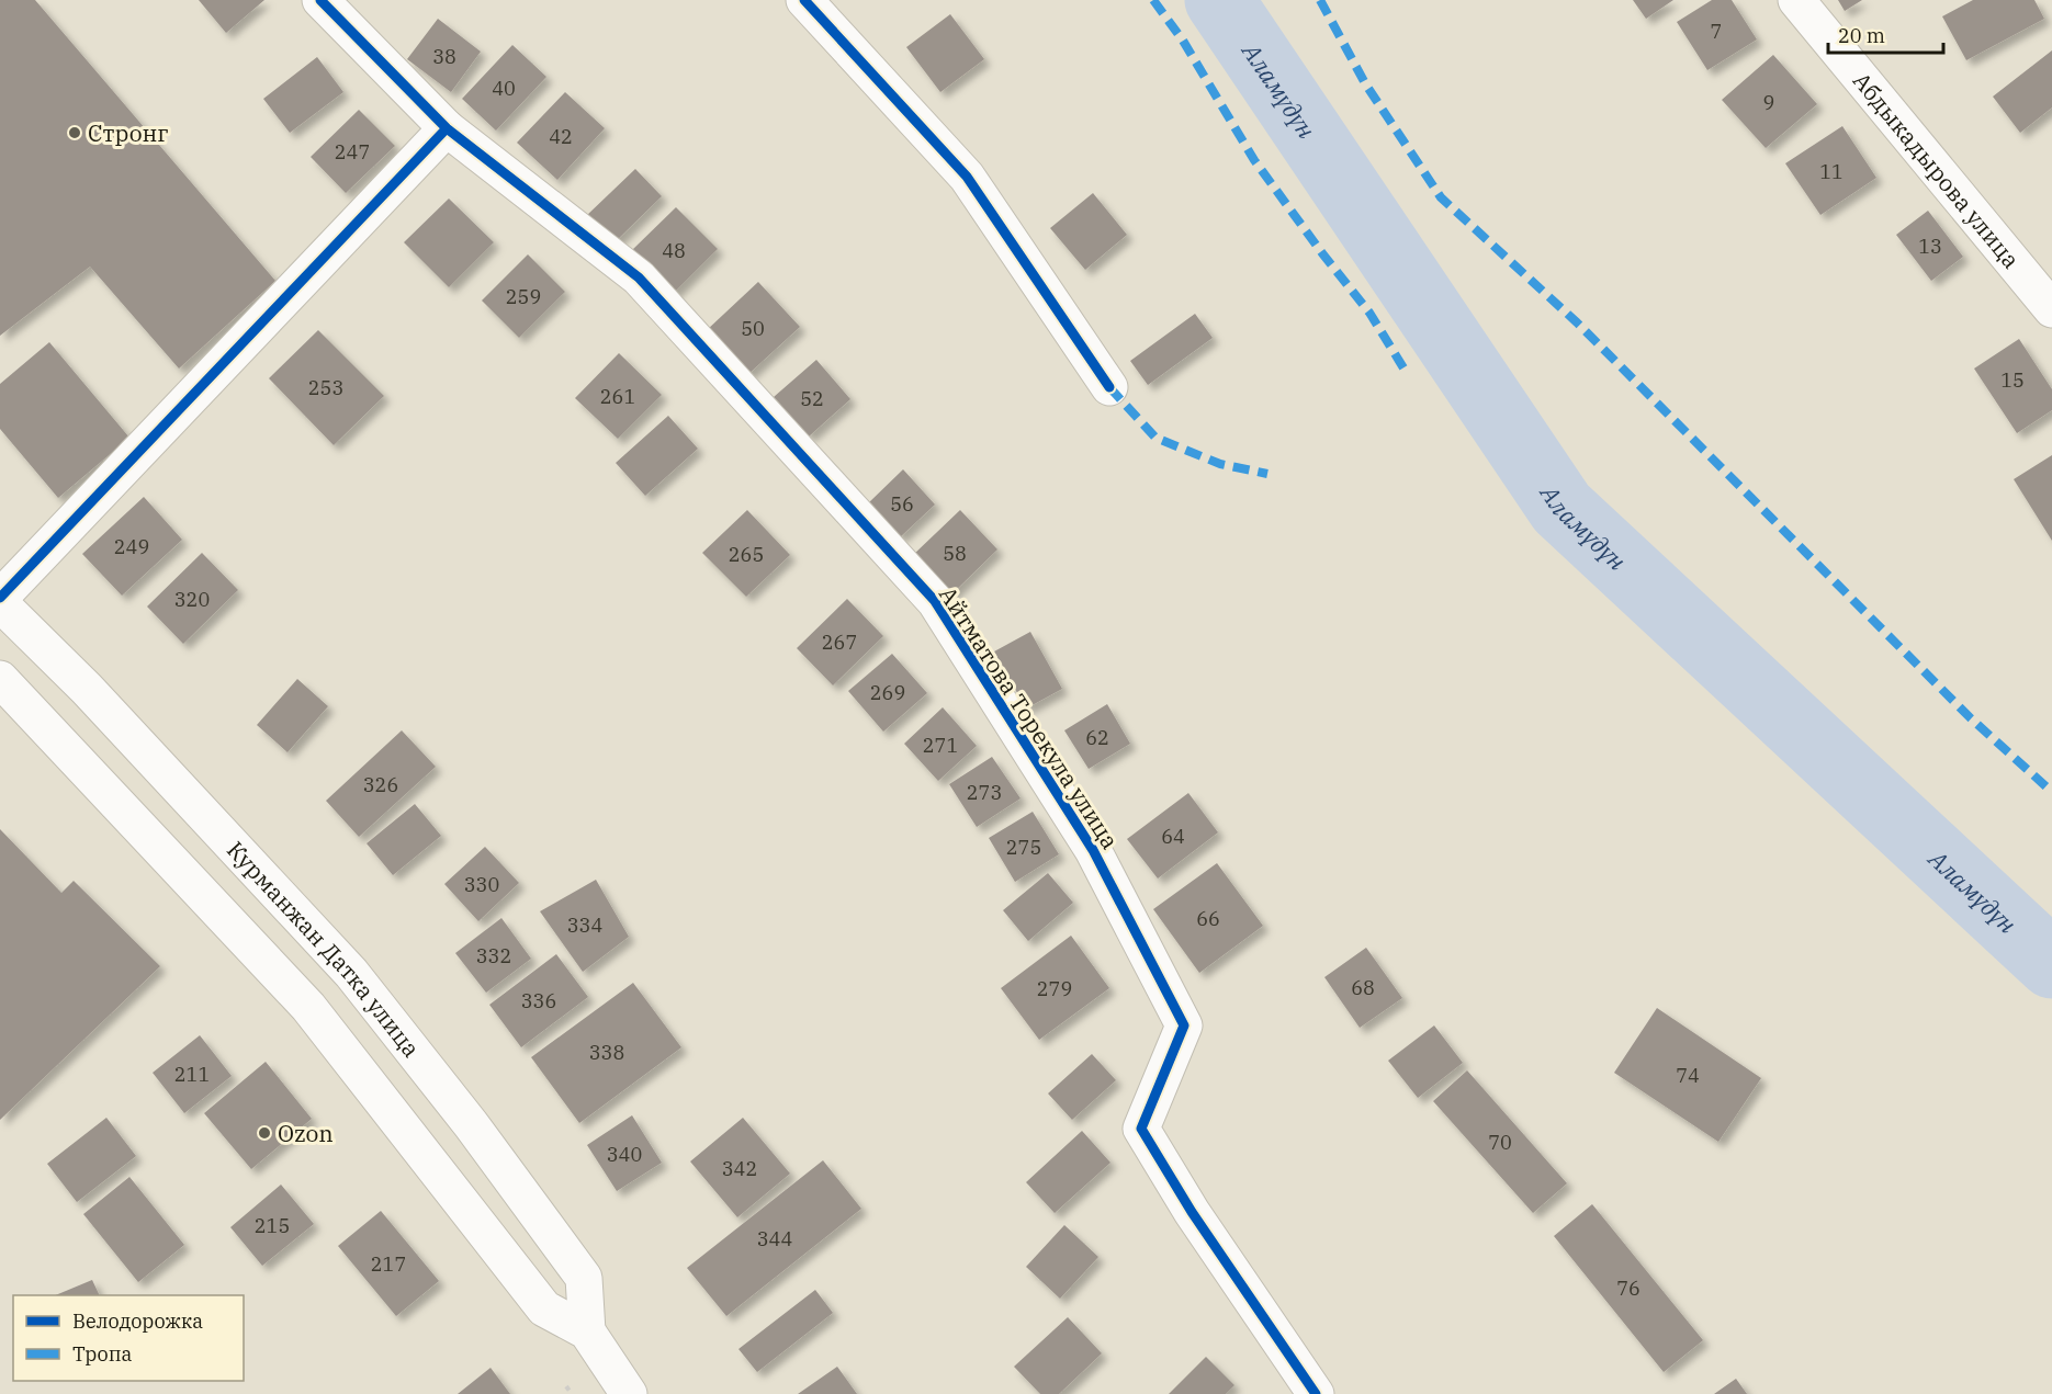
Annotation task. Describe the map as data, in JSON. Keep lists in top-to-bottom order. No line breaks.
{"streets":{"street":["Абдыкадырова улица","Айтматова Торекула улица","Курманжан Датка улица"]},"water":["Аламүдүн"],"places":["Стронг","Ozon"],"house_numbers":["7","38","40","9","42","247","11","13","48","259","50","15","253","261","52","56","249","58","265","320","267","269","62","271","326","273","64","275","330","66","334","332","68","279","336","338","211","74","70","340","342","215","344","217","76"],"legend":["Велодорожка","Тропа"],"scale_bar":"20 m"}
